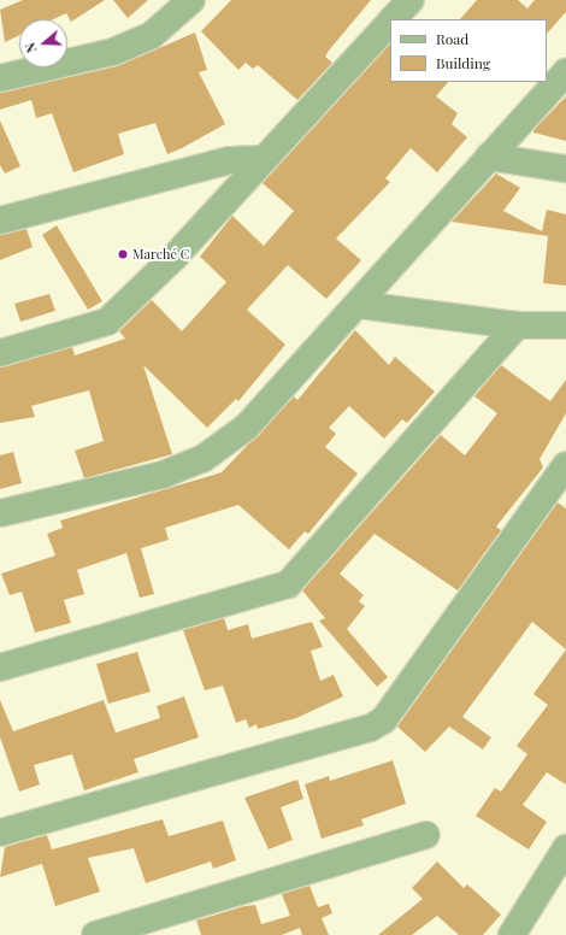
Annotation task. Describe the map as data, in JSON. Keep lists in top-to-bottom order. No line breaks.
{"places":["Marché C"],"legend":["Road","Building"],"north":"left"}
